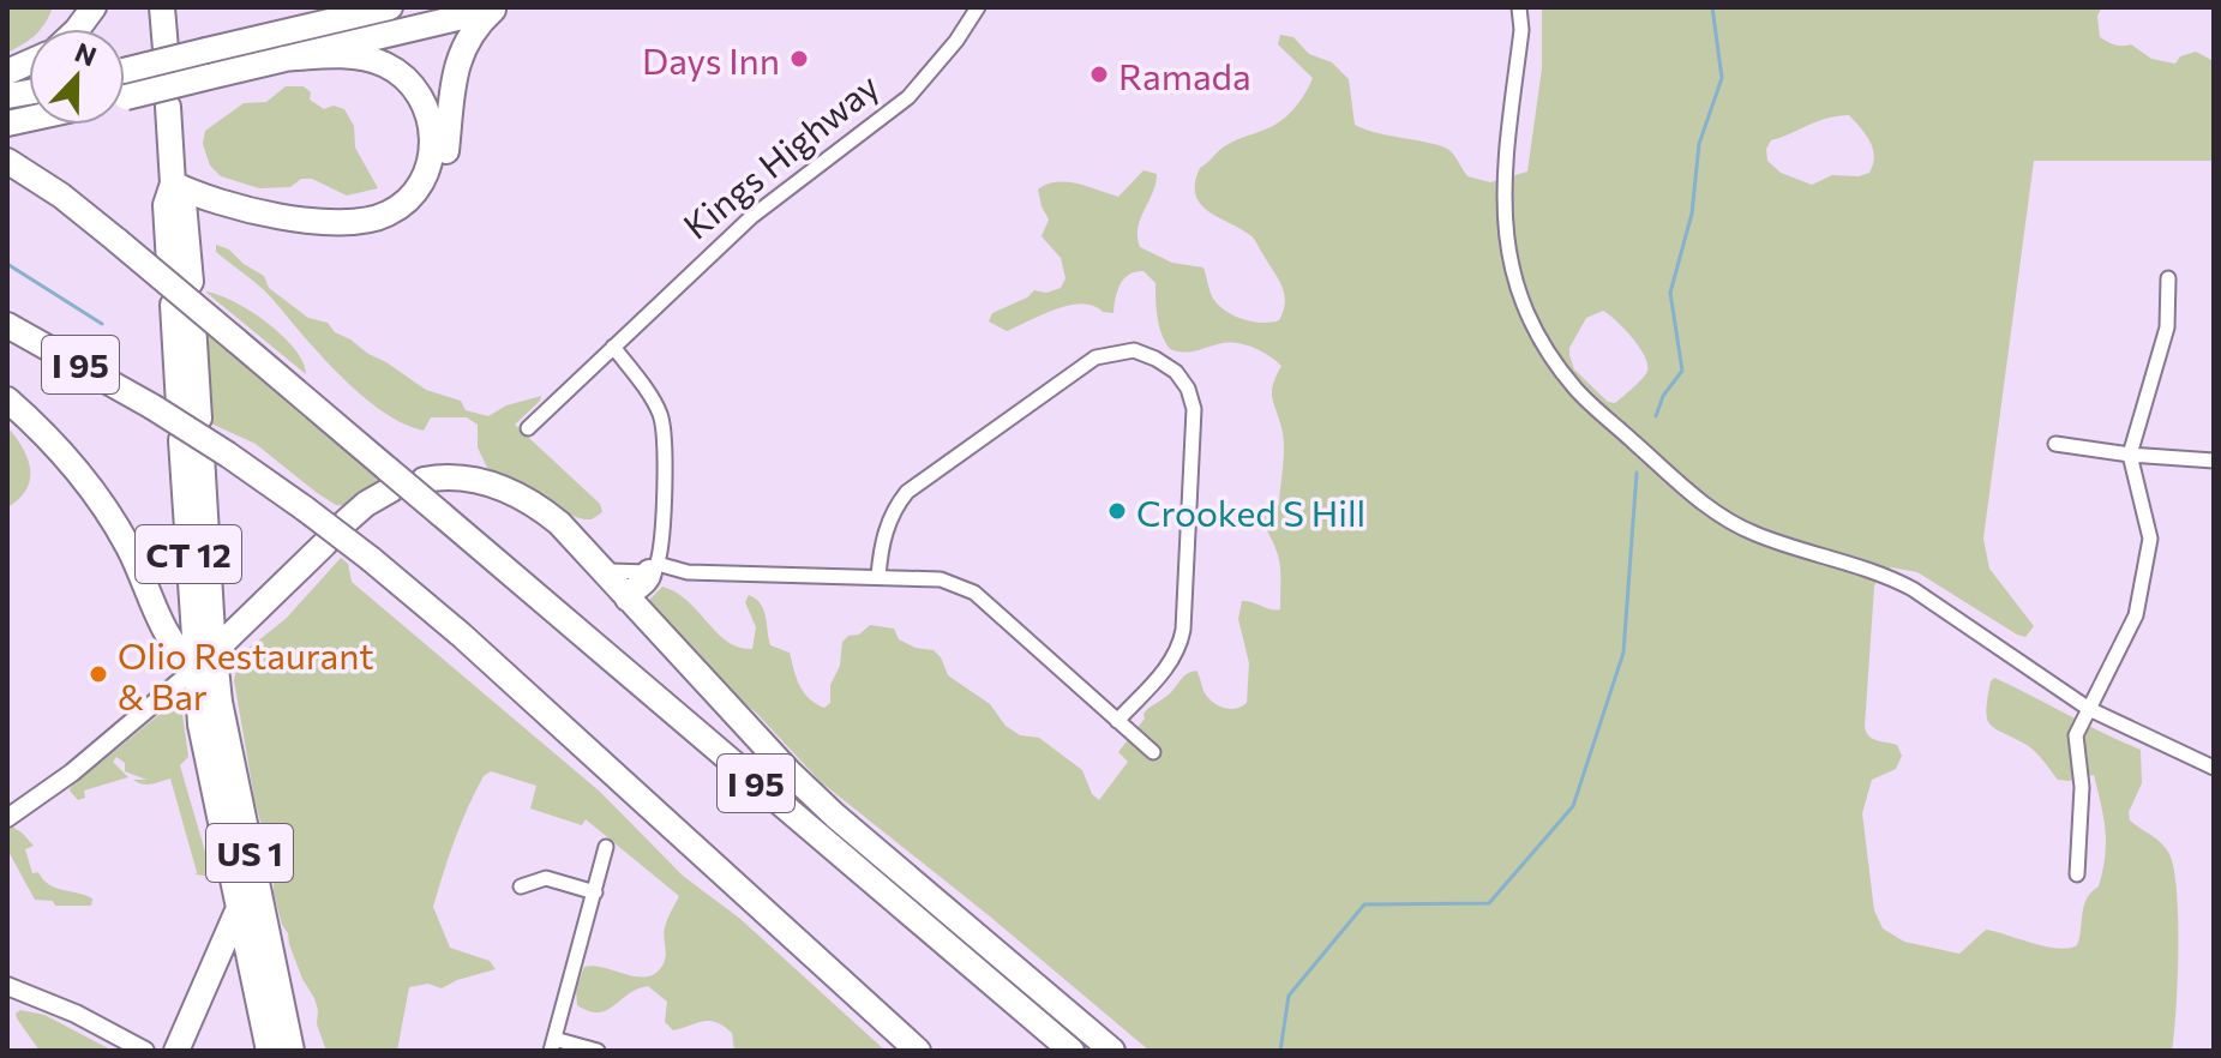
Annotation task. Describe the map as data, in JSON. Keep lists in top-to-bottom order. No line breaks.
{"streets":{"highway":["I 95","CT 12","US 1"],"street":["Kings Highway"]},"crossings":[["CT 12","US 1"]],"places":["Days Inn","Ramada","Crooked S Hill","Olio Restaurant & Bar"],"north":"top"}
